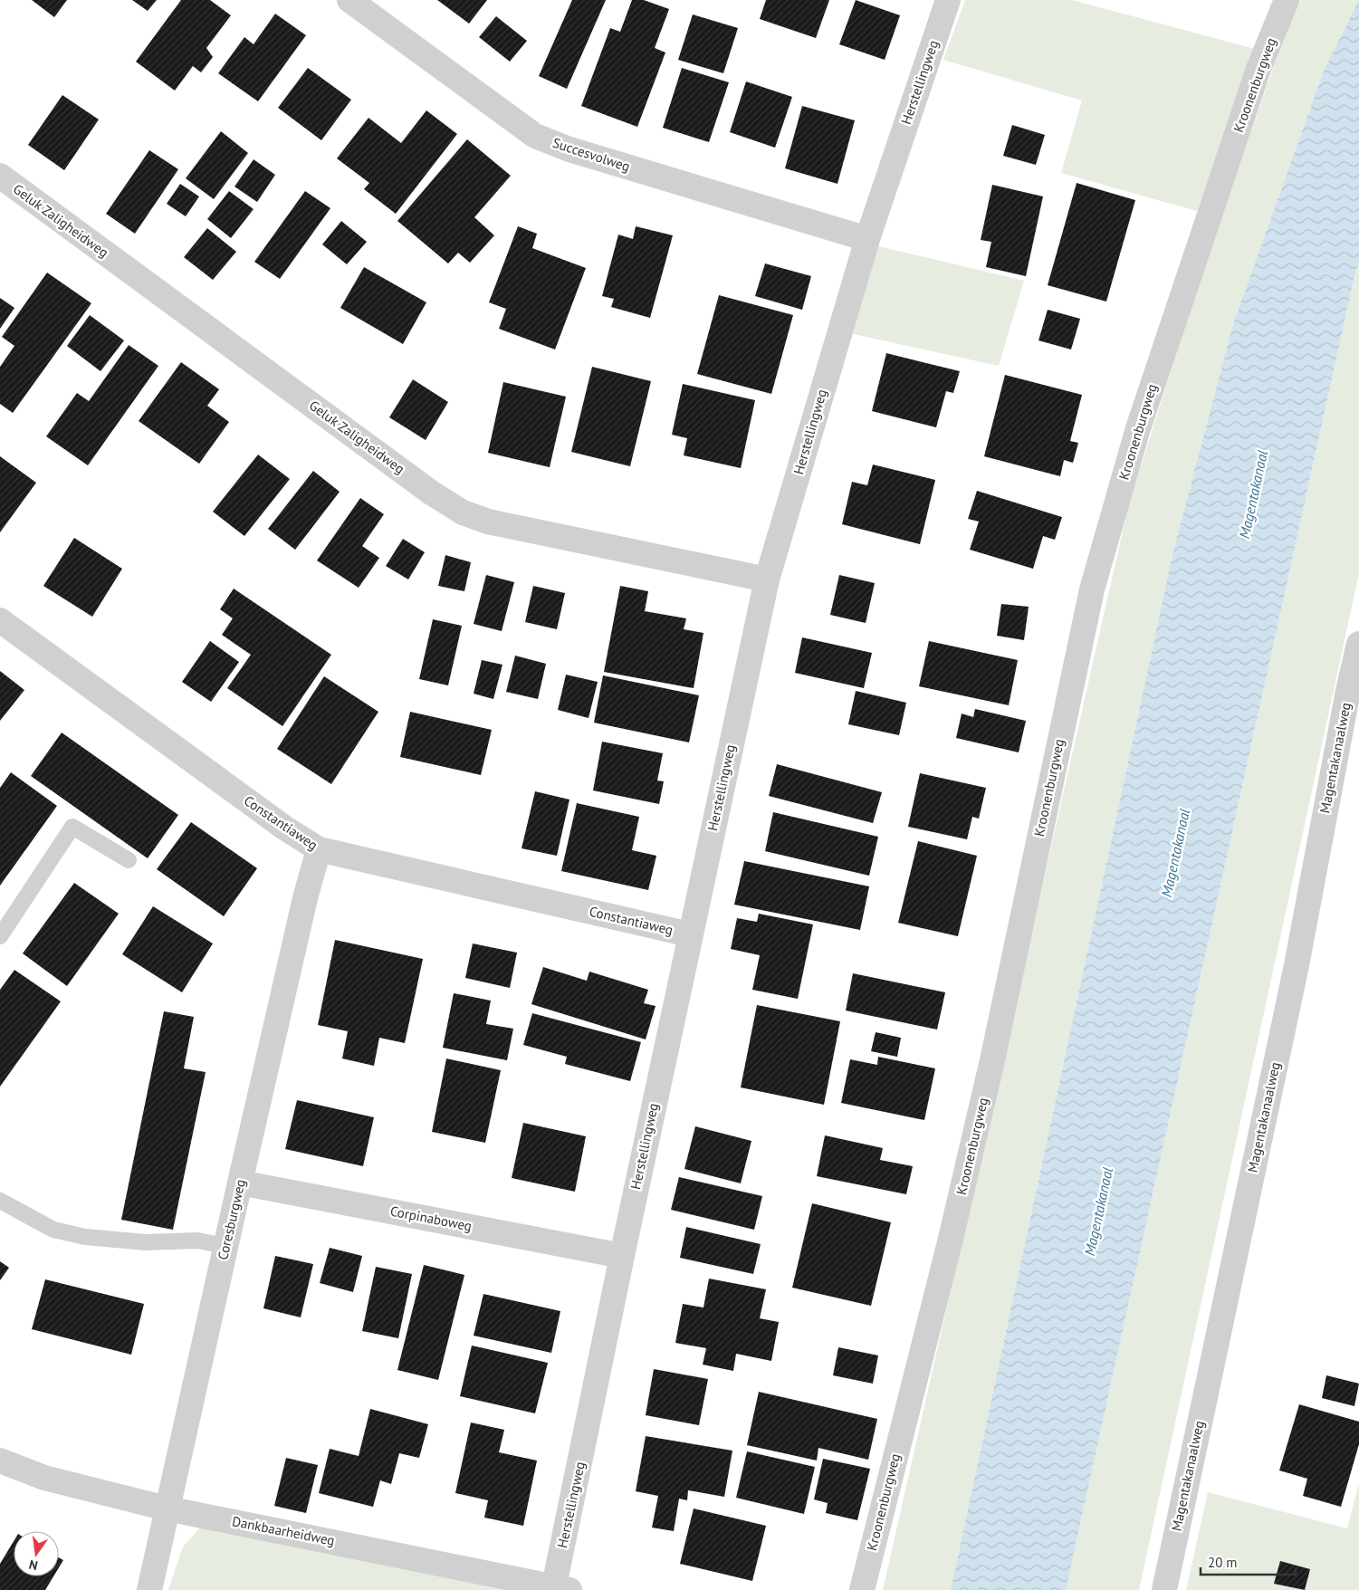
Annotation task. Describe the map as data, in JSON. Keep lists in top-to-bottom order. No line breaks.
{"streets":{"street":["Herstellingweg","Kroonenburgweg","Succesvolweg","Geluk Zaligheidweg","Magentakanaalweg","Constantiaweg","Corpinaboweg","Coresburgweg","Dankbaarheidweg"]},"crossings":[["Herstellingweg","Succesvolweg"],["Herstellingweg","Geluk Zaligheidweg"],["Herstellingweg","Constantiaweg"],["Herstellingweg","Corpinaboweg"],["Herstellingweg","Dankbaarheidweg"],["Constantiaweg","Coresburgweg"],["Corpinaboweg","Coresburgweg"],["Coresburgweg","Dankbaarheidweg"]],"water":["Magentakanaal"],"scale_bar":"20 m","north":"bottom"}
